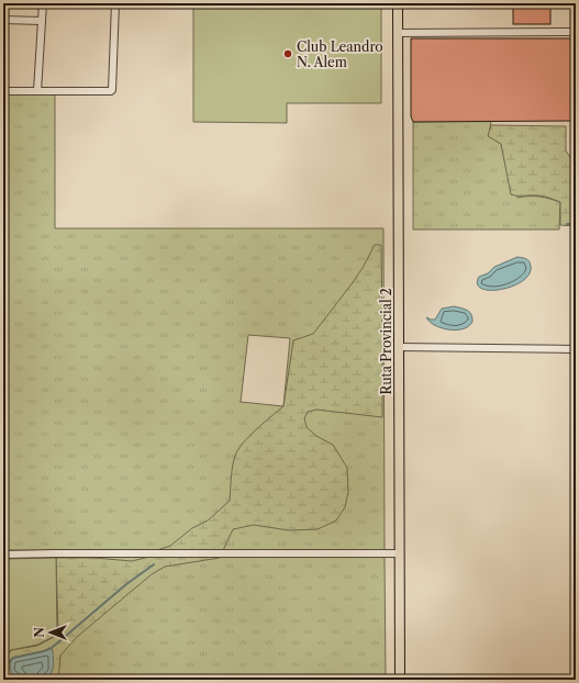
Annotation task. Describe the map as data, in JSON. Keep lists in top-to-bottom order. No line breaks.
{"streets":{"main road":["Ruta Provincial 2"]},"places":["Club Leandro N. Alem"],"north":"left"}
